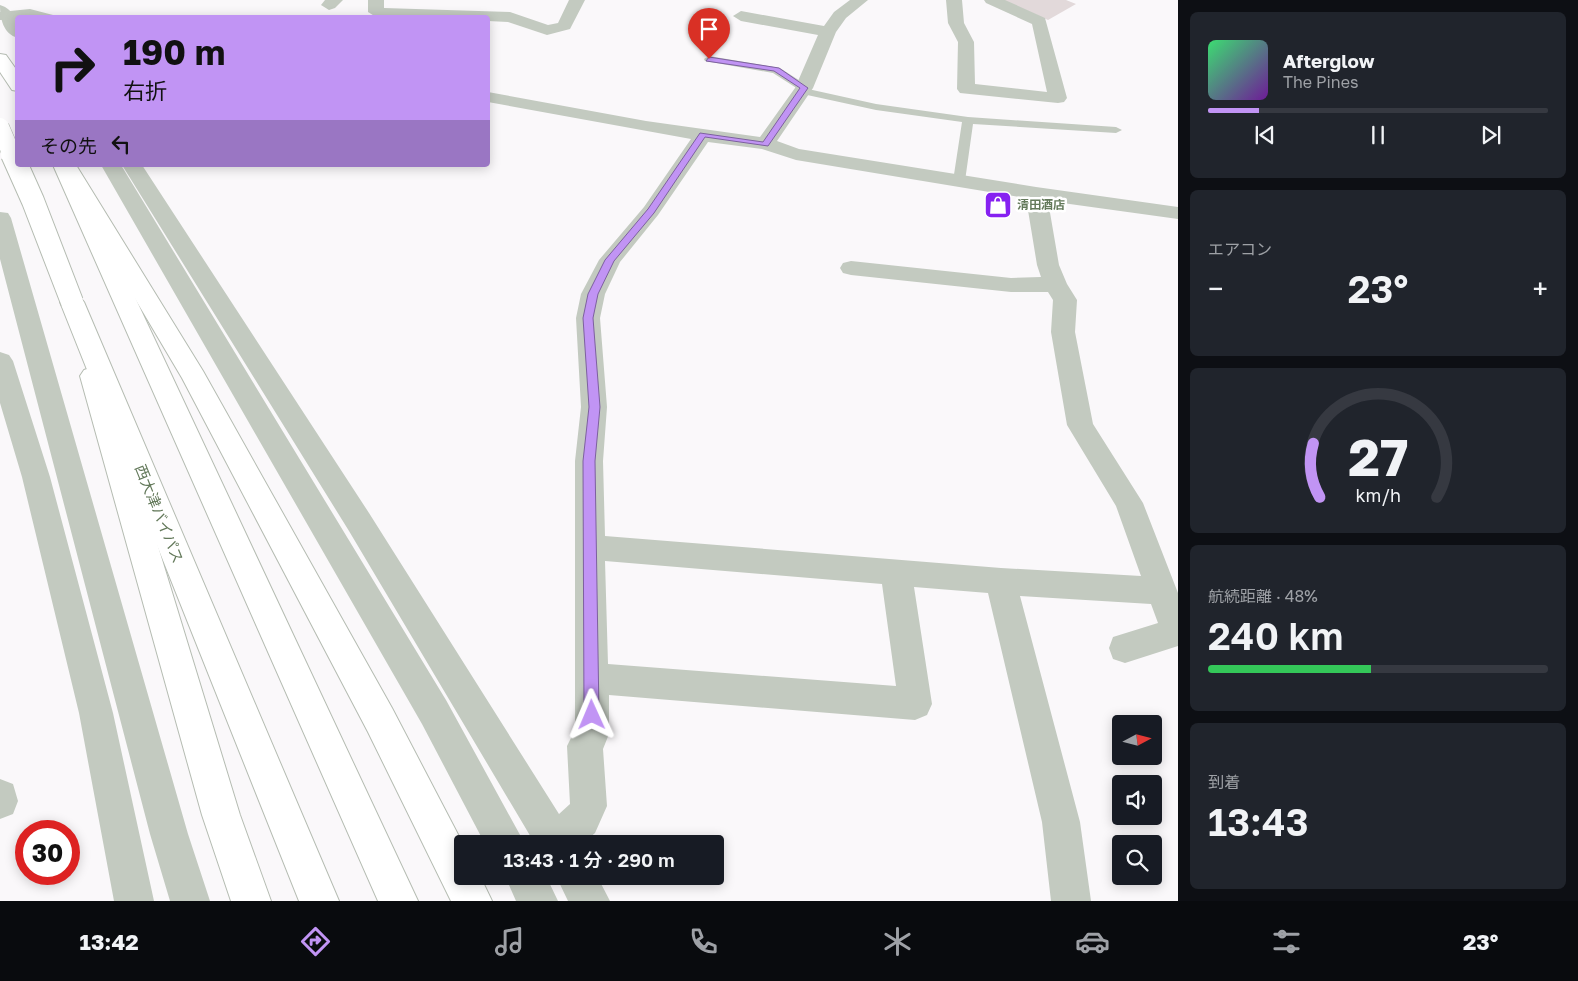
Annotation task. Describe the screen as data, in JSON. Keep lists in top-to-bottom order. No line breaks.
{"streets":{"highway":["西大津バイパス"]},"places":{"shop":["清田酒店"]},"north":"right","page":{"turn":["190 m","右折"],"song":["Afterglow","The Pines"],"then":"その先","tile":["エアコン",["航続距離 · 48%","240 km"],["到着","13:43"]],"heat":["−","23°","+"],"limit":"30","trip":"13:43 · 1 分 · 290 m","tabs":["13:42","23°"],"gauge":["27","km/h"]}}
